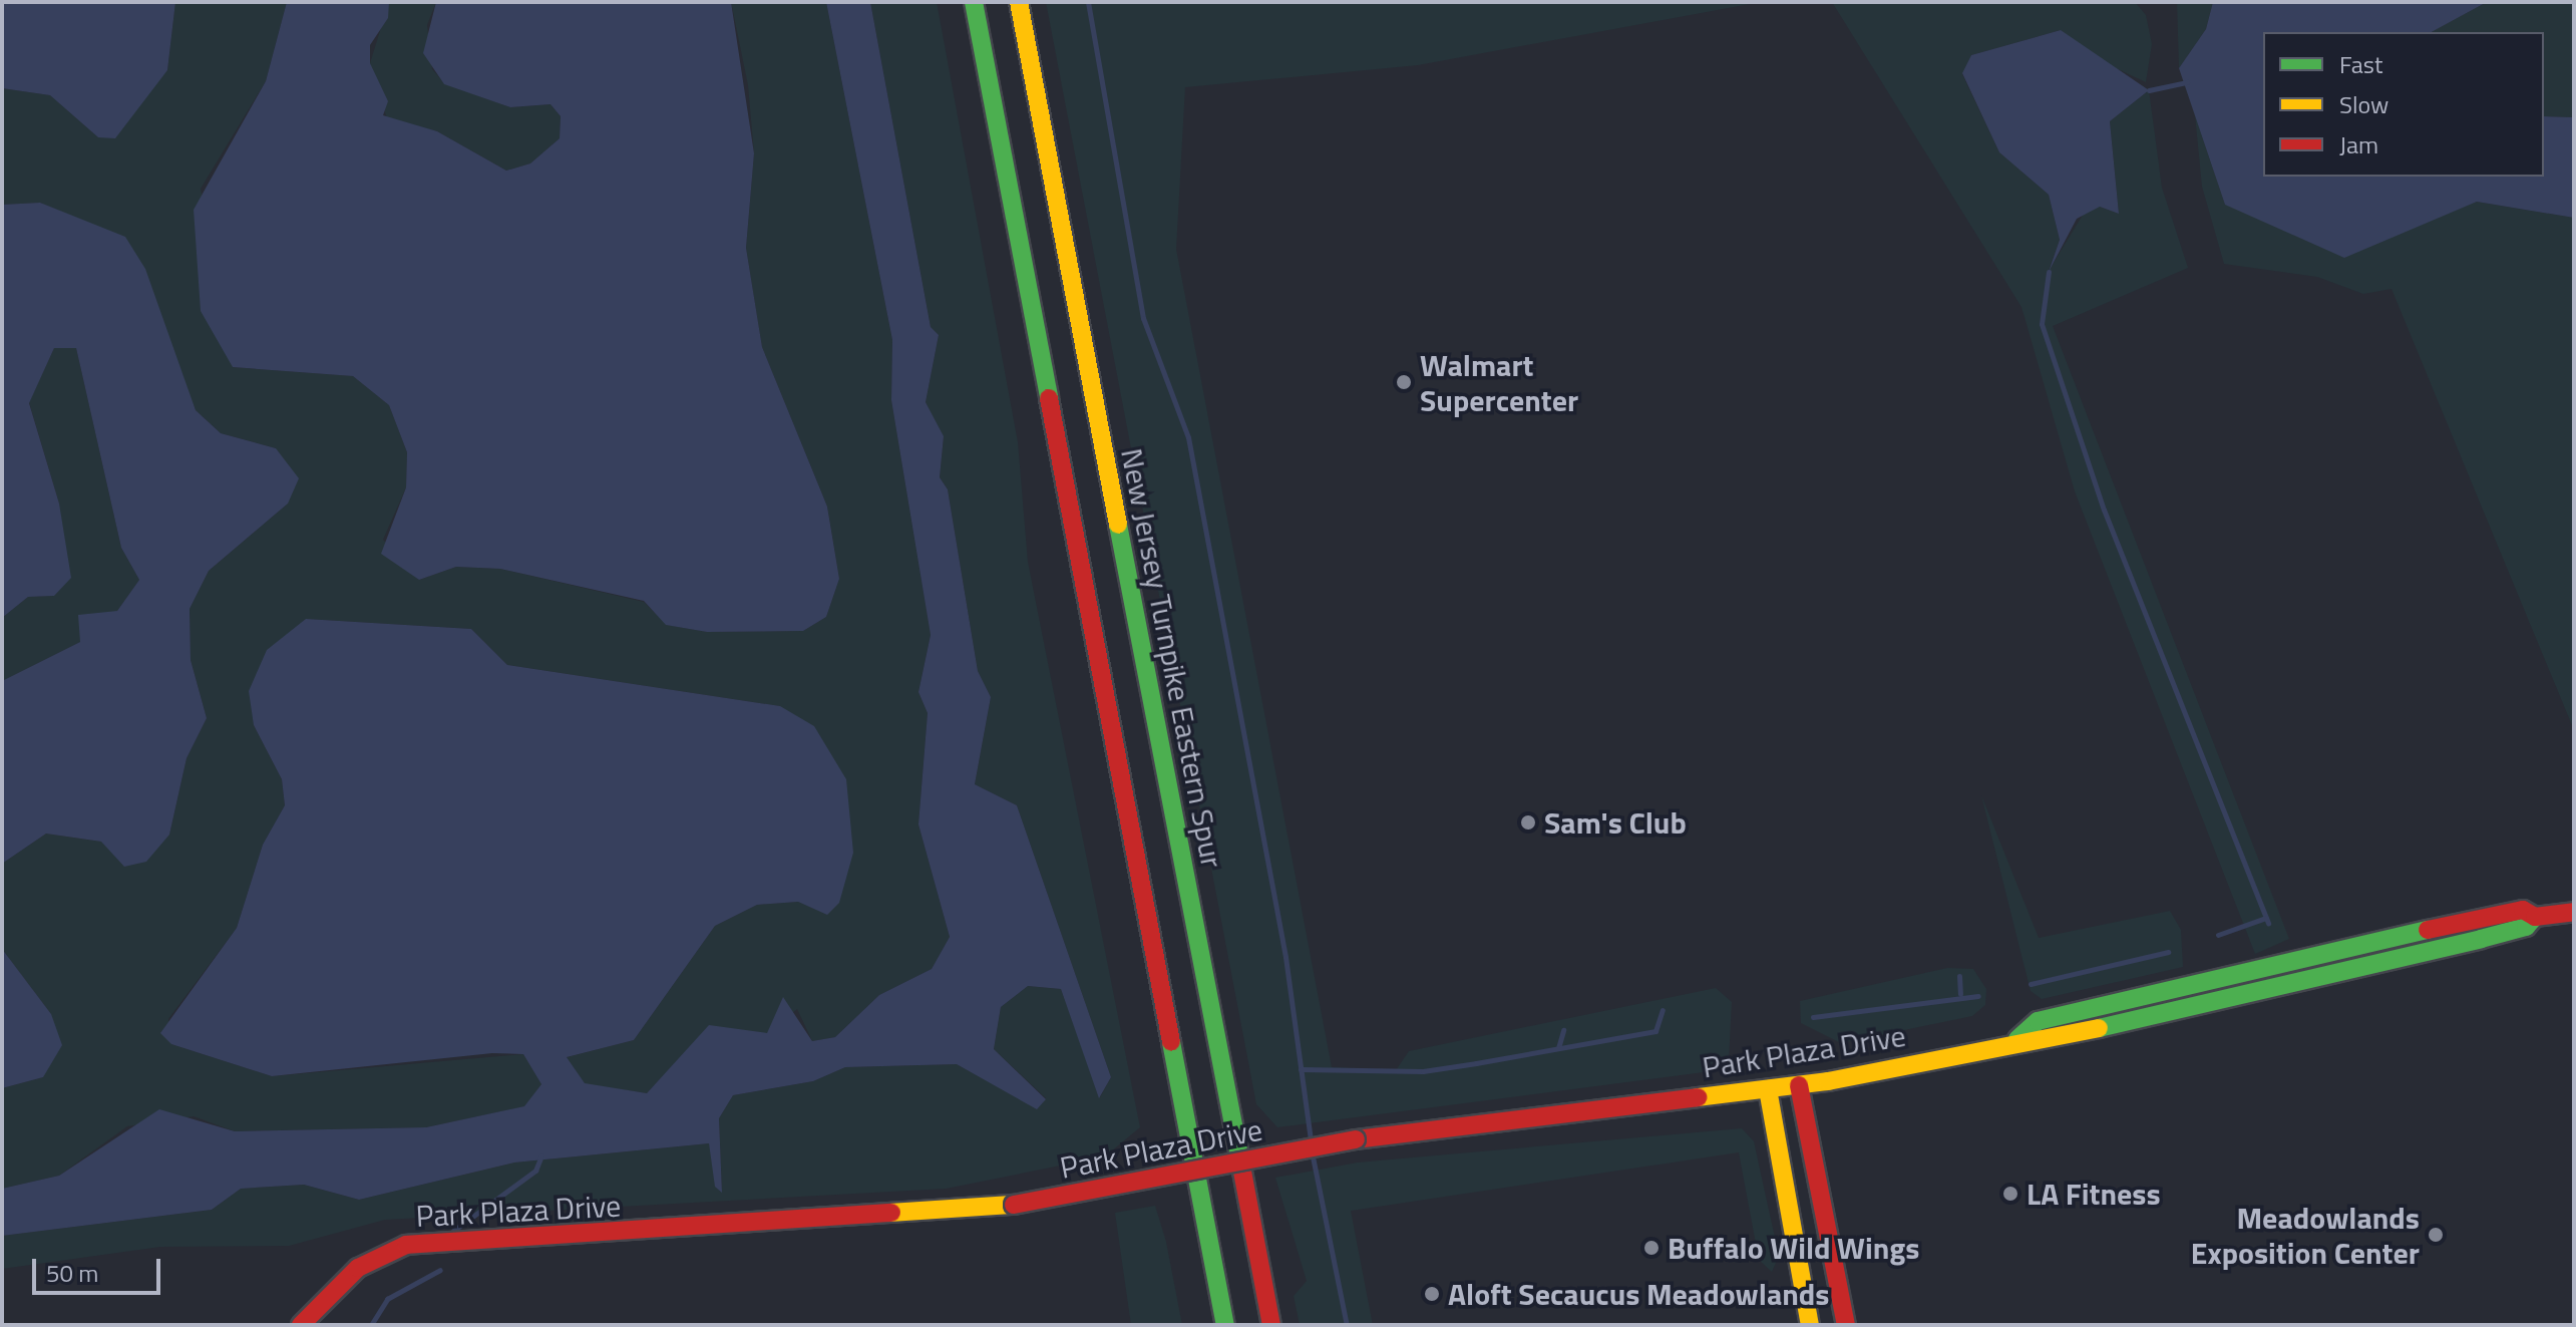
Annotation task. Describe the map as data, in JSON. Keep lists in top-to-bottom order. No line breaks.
{"streets":{"main road":["New Jersey Turnpike Eastern Spur","Park Plaza Drive"]},"places":["Walmart Supercenter","Sam's Club","LA Fitness","Meadowlands Exposition Center","Buffalo Wild Wings","Aloft Secaucus Meadowlands"],"legend":["Fast","Slow","Jam"],"scale_bar":"50 m"}
